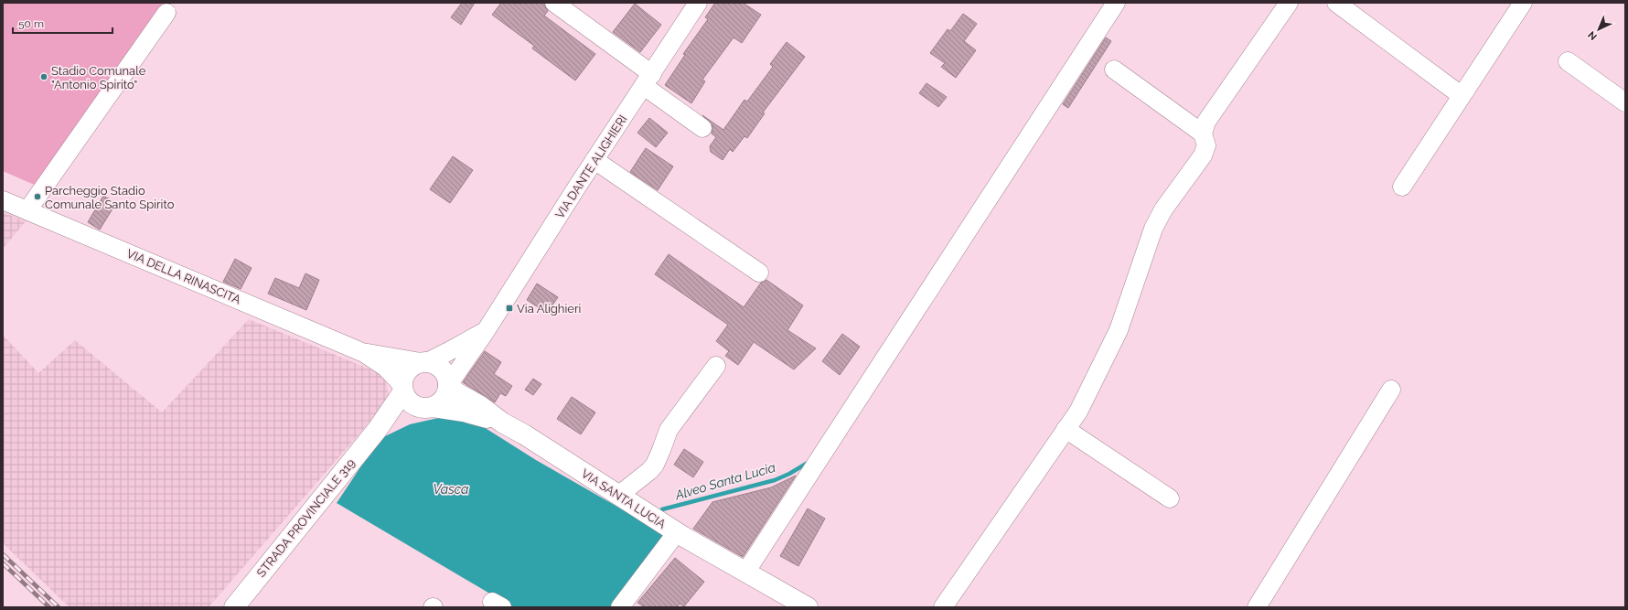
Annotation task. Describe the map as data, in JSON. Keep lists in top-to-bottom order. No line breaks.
{"streets":{"main road":["VIA SANTA LUCIA","STRADA PROVINCIALE 319"],"street":["VIA DANTE ALIGHIERI","VIA DELLA RINASCITA"]},"crossings":[["VIA DANTE ALIGHIERI","VIA DELLA RINASCITA"],["VIA DANTE ALIGHIERI","VIA SANTA LUCIA"],["VIA DANTE ALIGHIERI","STRADA PROVINCIALE 319"],["VIA DELLA RINASCITA","VIA SANTA LUCIA"],["VIA DELLA RINASCITA","STRADA PROVINCIALE 319"],["VIA SANTA LUCIA","STRADA PROVINCIALE 319"]],"water":["Alveo Santa Lucia","Vasca"],"places":{"other":["Stadio Comunale \"Antonio Spirito\"","Parcheggio Stadio Comunale Santo Spirito"],"transit":["Via Alighieri"]},"scale_bar":"50 m","north":"bottom left"}
